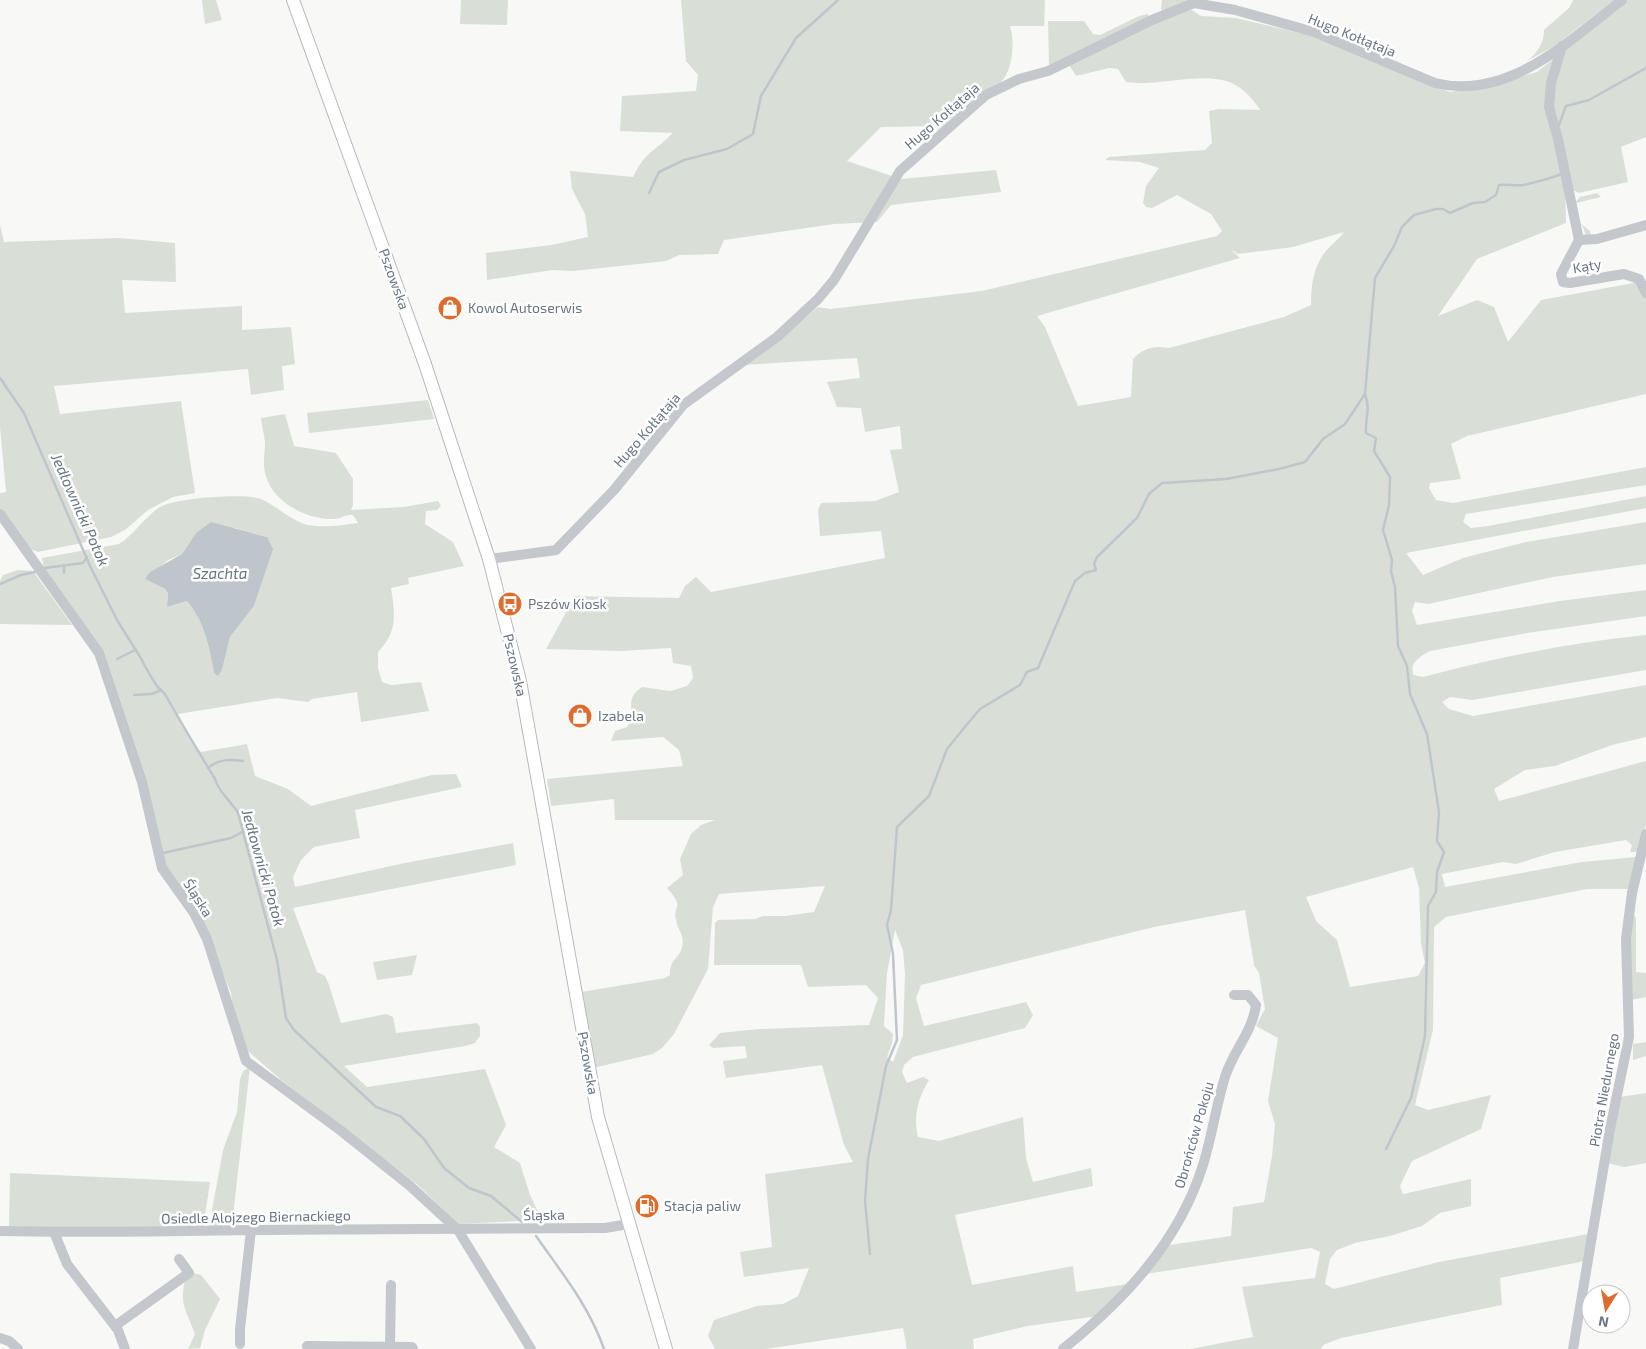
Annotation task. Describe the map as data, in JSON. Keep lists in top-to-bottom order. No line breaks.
{"streets":{"main road":["Pszowska"],"street":["Hugo Kołłątaja","Kąty","Śląska","Piotra Niedurnego","Obrońców Pokoju","Osiedle Alojzego Biernackiego"]},"crossings":[["Hugo Kołłątaja","Kąty"],["Hugo Kołłątaja","Pszowska"],["Pszowska","Śląska"],["Śląska","Osiedle Alojzego Biernackiego"]],"water":["Jedłownicki Potok","Szachta"],"places":{"shop":["Kowol Autoserwis","Izabela"],"bus stop":["Pszów Kiosk"],"fuel station":["Stacja paliw"]},"north":"bottom"}
